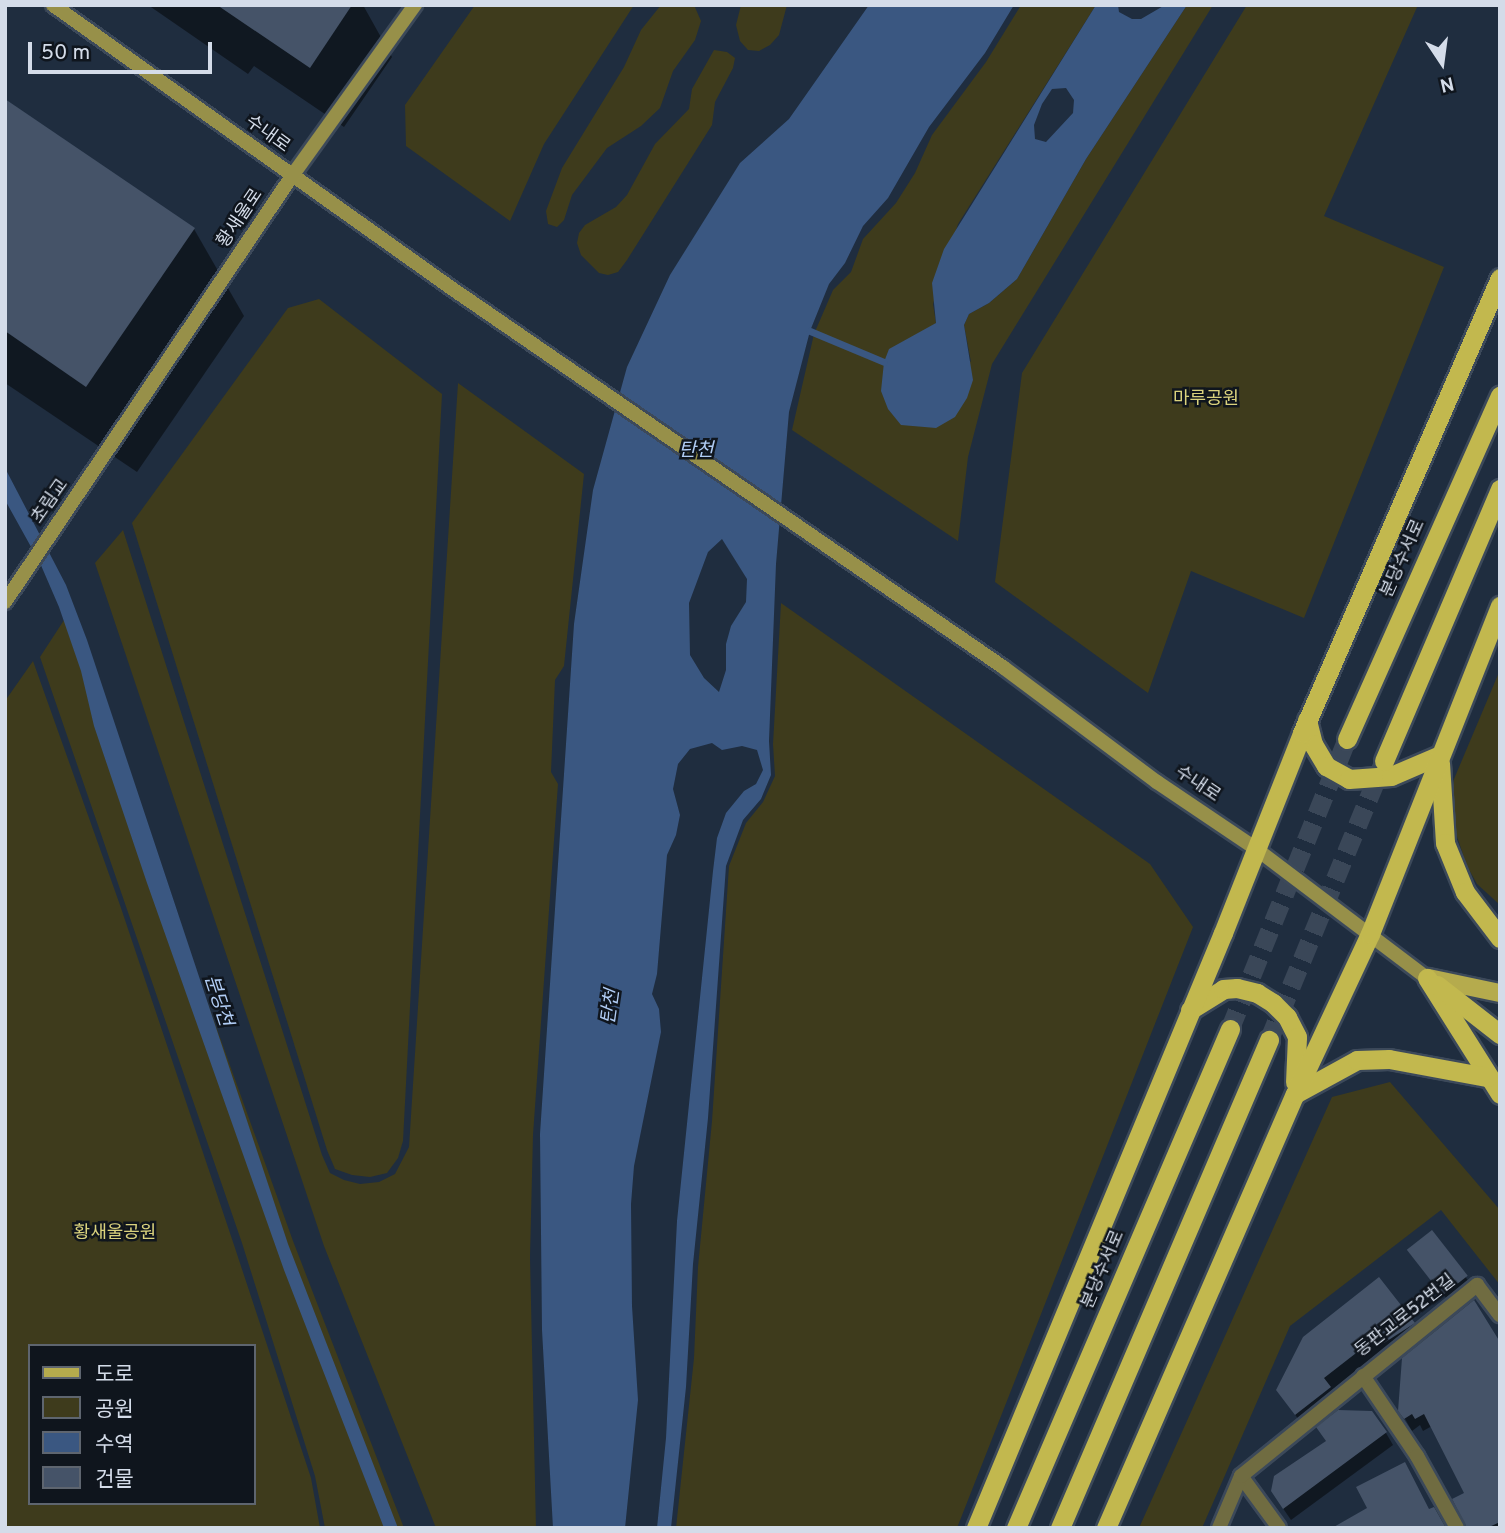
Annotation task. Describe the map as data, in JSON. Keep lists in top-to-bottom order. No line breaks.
{"streets":{"highway":["분당수서로"],"main road":["수내로","황새울로","초림교"],"street":["동판교로52번길"]},"crossings":[["수내로","황새울로"],["황새울로","초림교"]],"water":["탄천","분당천"],"parks":["마루공원","황새울공원"],"legend":["도로","공원","수역","건물"],"scale_bar":"50 m","north":"bottom"}
